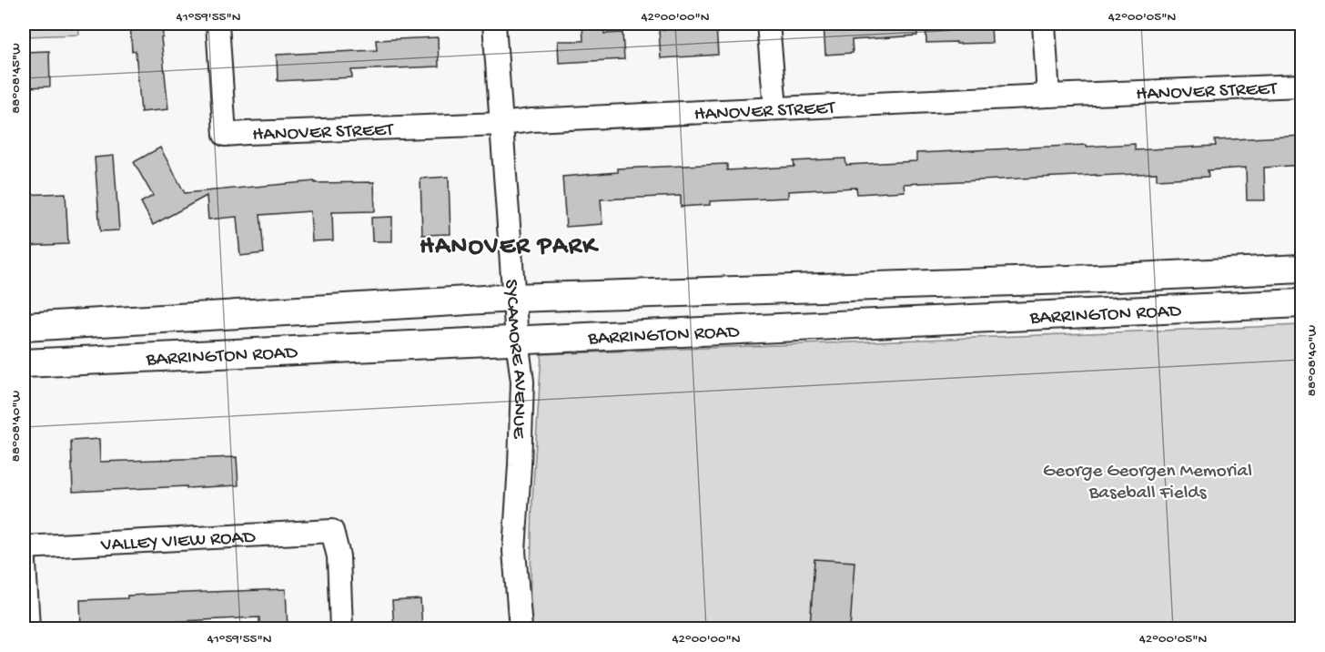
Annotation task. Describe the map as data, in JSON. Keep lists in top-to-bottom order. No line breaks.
{"streets":{"main road":["BARRINGTON ROAD"],"street":["HANOVER STREET","SYCAMORE AVENUE","VALLEY VIEW ROAD"]},"crossings":[["HANOVER STREET","SYCAMORE AVENUE"],["BARRINGTON ROAD","SYCAMORE AVENUE"]],"districts":["HANOVER PARK"],"parks":["George Georgen Memorial Baseball Fields"],"coordinates":["41°59'55\"N","42°00'00\"N","42°00'05\"N","88°08'45\"W","88°08'40\"W"]}
